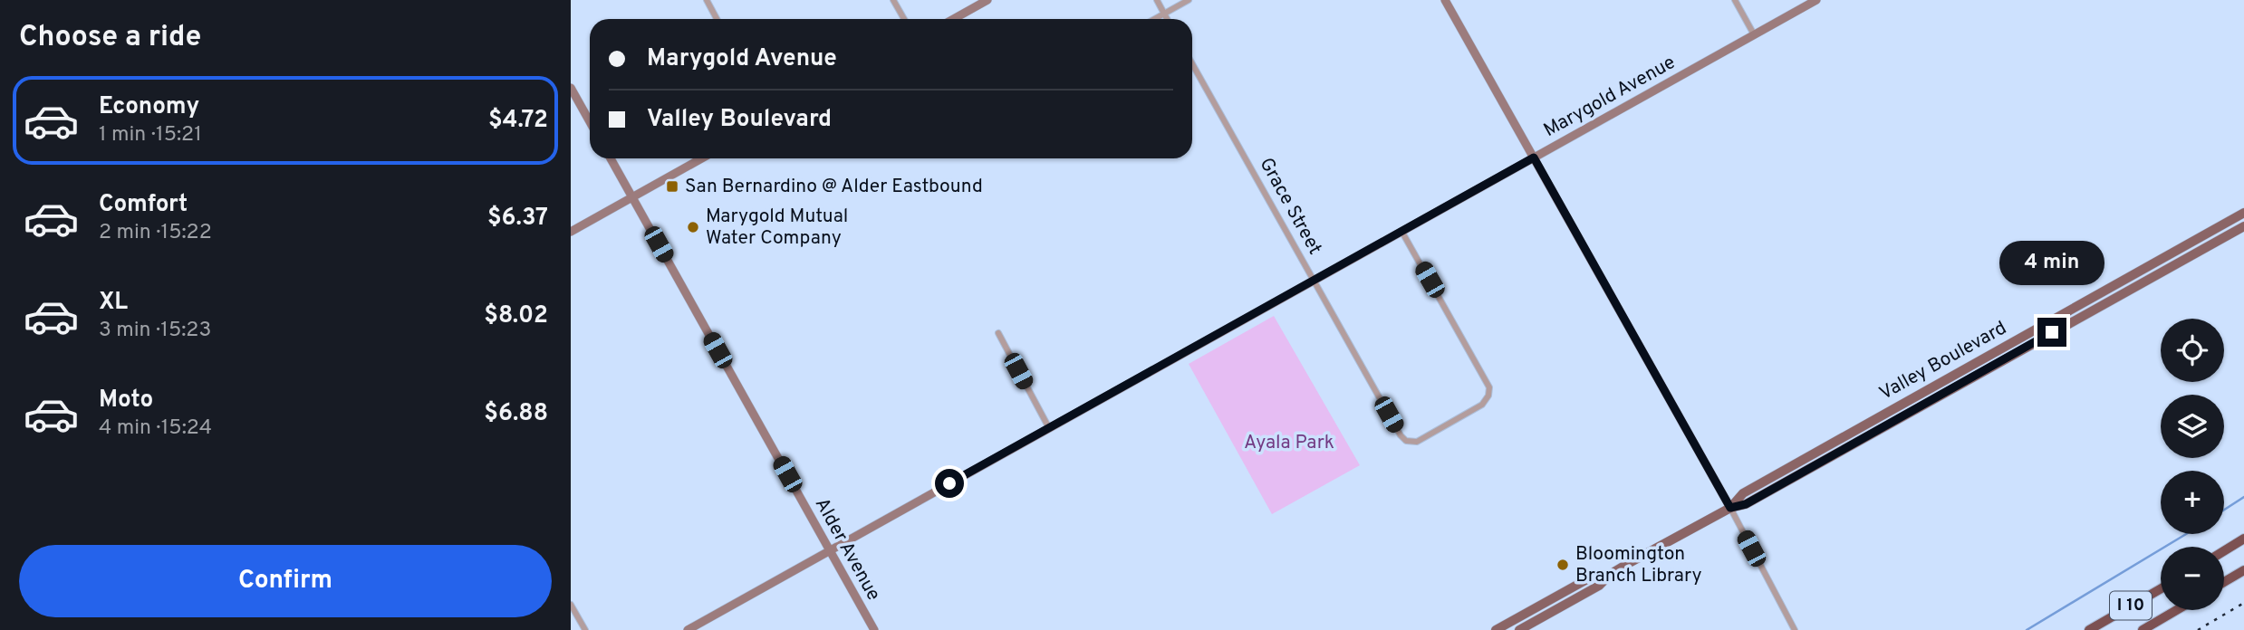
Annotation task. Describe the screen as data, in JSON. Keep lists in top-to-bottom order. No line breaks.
{"streets":{"highway":["I 10"],"main road":["Valley Boulevard"],"street":["Marygold Avenue","Grace Street","Alder Avenue"]},"crossings":[["Marygold Avenue","Grace Street"],["Marygold Avenue","Alder Avenue"]],"parks":["Ayala Park"],"places":{"transit":["San Bernardino @ Alder Eastbound"],"other":["Marygold Mutual Water Company","Bloomington Branch Library"]},"page":{"heading":"Choose a ride","banner":["Marygold Avenue","Valley Boulevard"],"list":[{"name":"Economy","note":"1 min · 15:21","value":"$4.72"},{"name":"Comfort","note":"2 min · 15:22","value":"$6.37"},{"name":"XL","note":"3 min · 15:23","value":"$8.02"},{"name":"Moto","note":"4 min · 15:24","value":"$6.88"}],"bubble":"4 min","map_buttons":["+","−"],"buttons":"Confirm"}}
